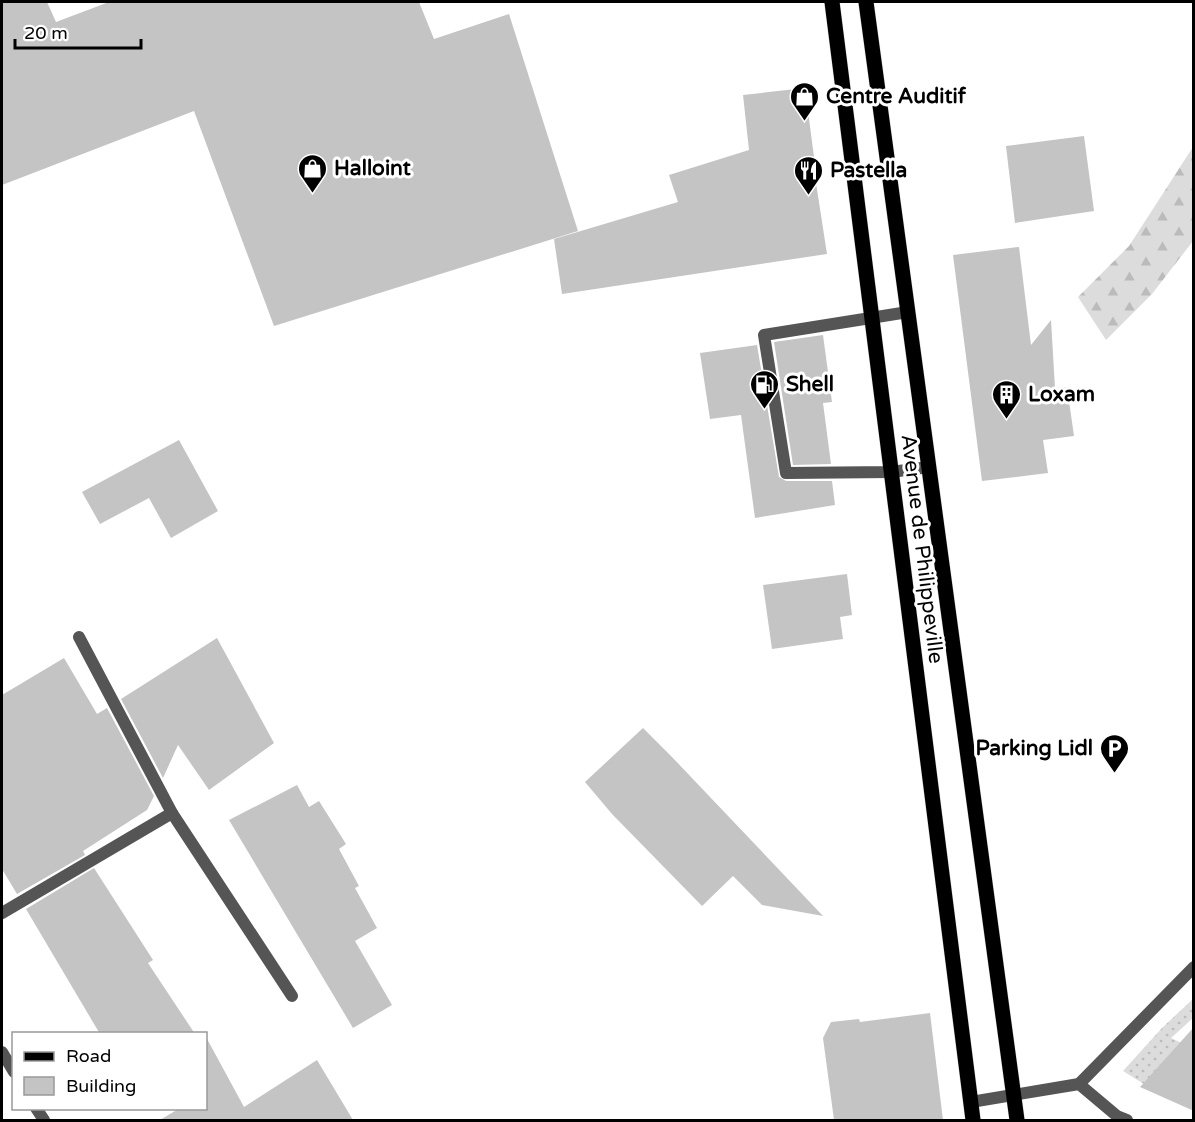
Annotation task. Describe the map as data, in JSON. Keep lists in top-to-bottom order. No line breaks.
{"streets":{"main road":["Avenue de Philippeville"]},"places":{"shop":["Centre Auditif","Halloint"],"restaurant":["Pastella"],"fuel station":["Shell"],"building":["Loxam"],"parking":["Parking Lidl"]},"legend":["Road","Building"],"scale_bar":"20 m"}
